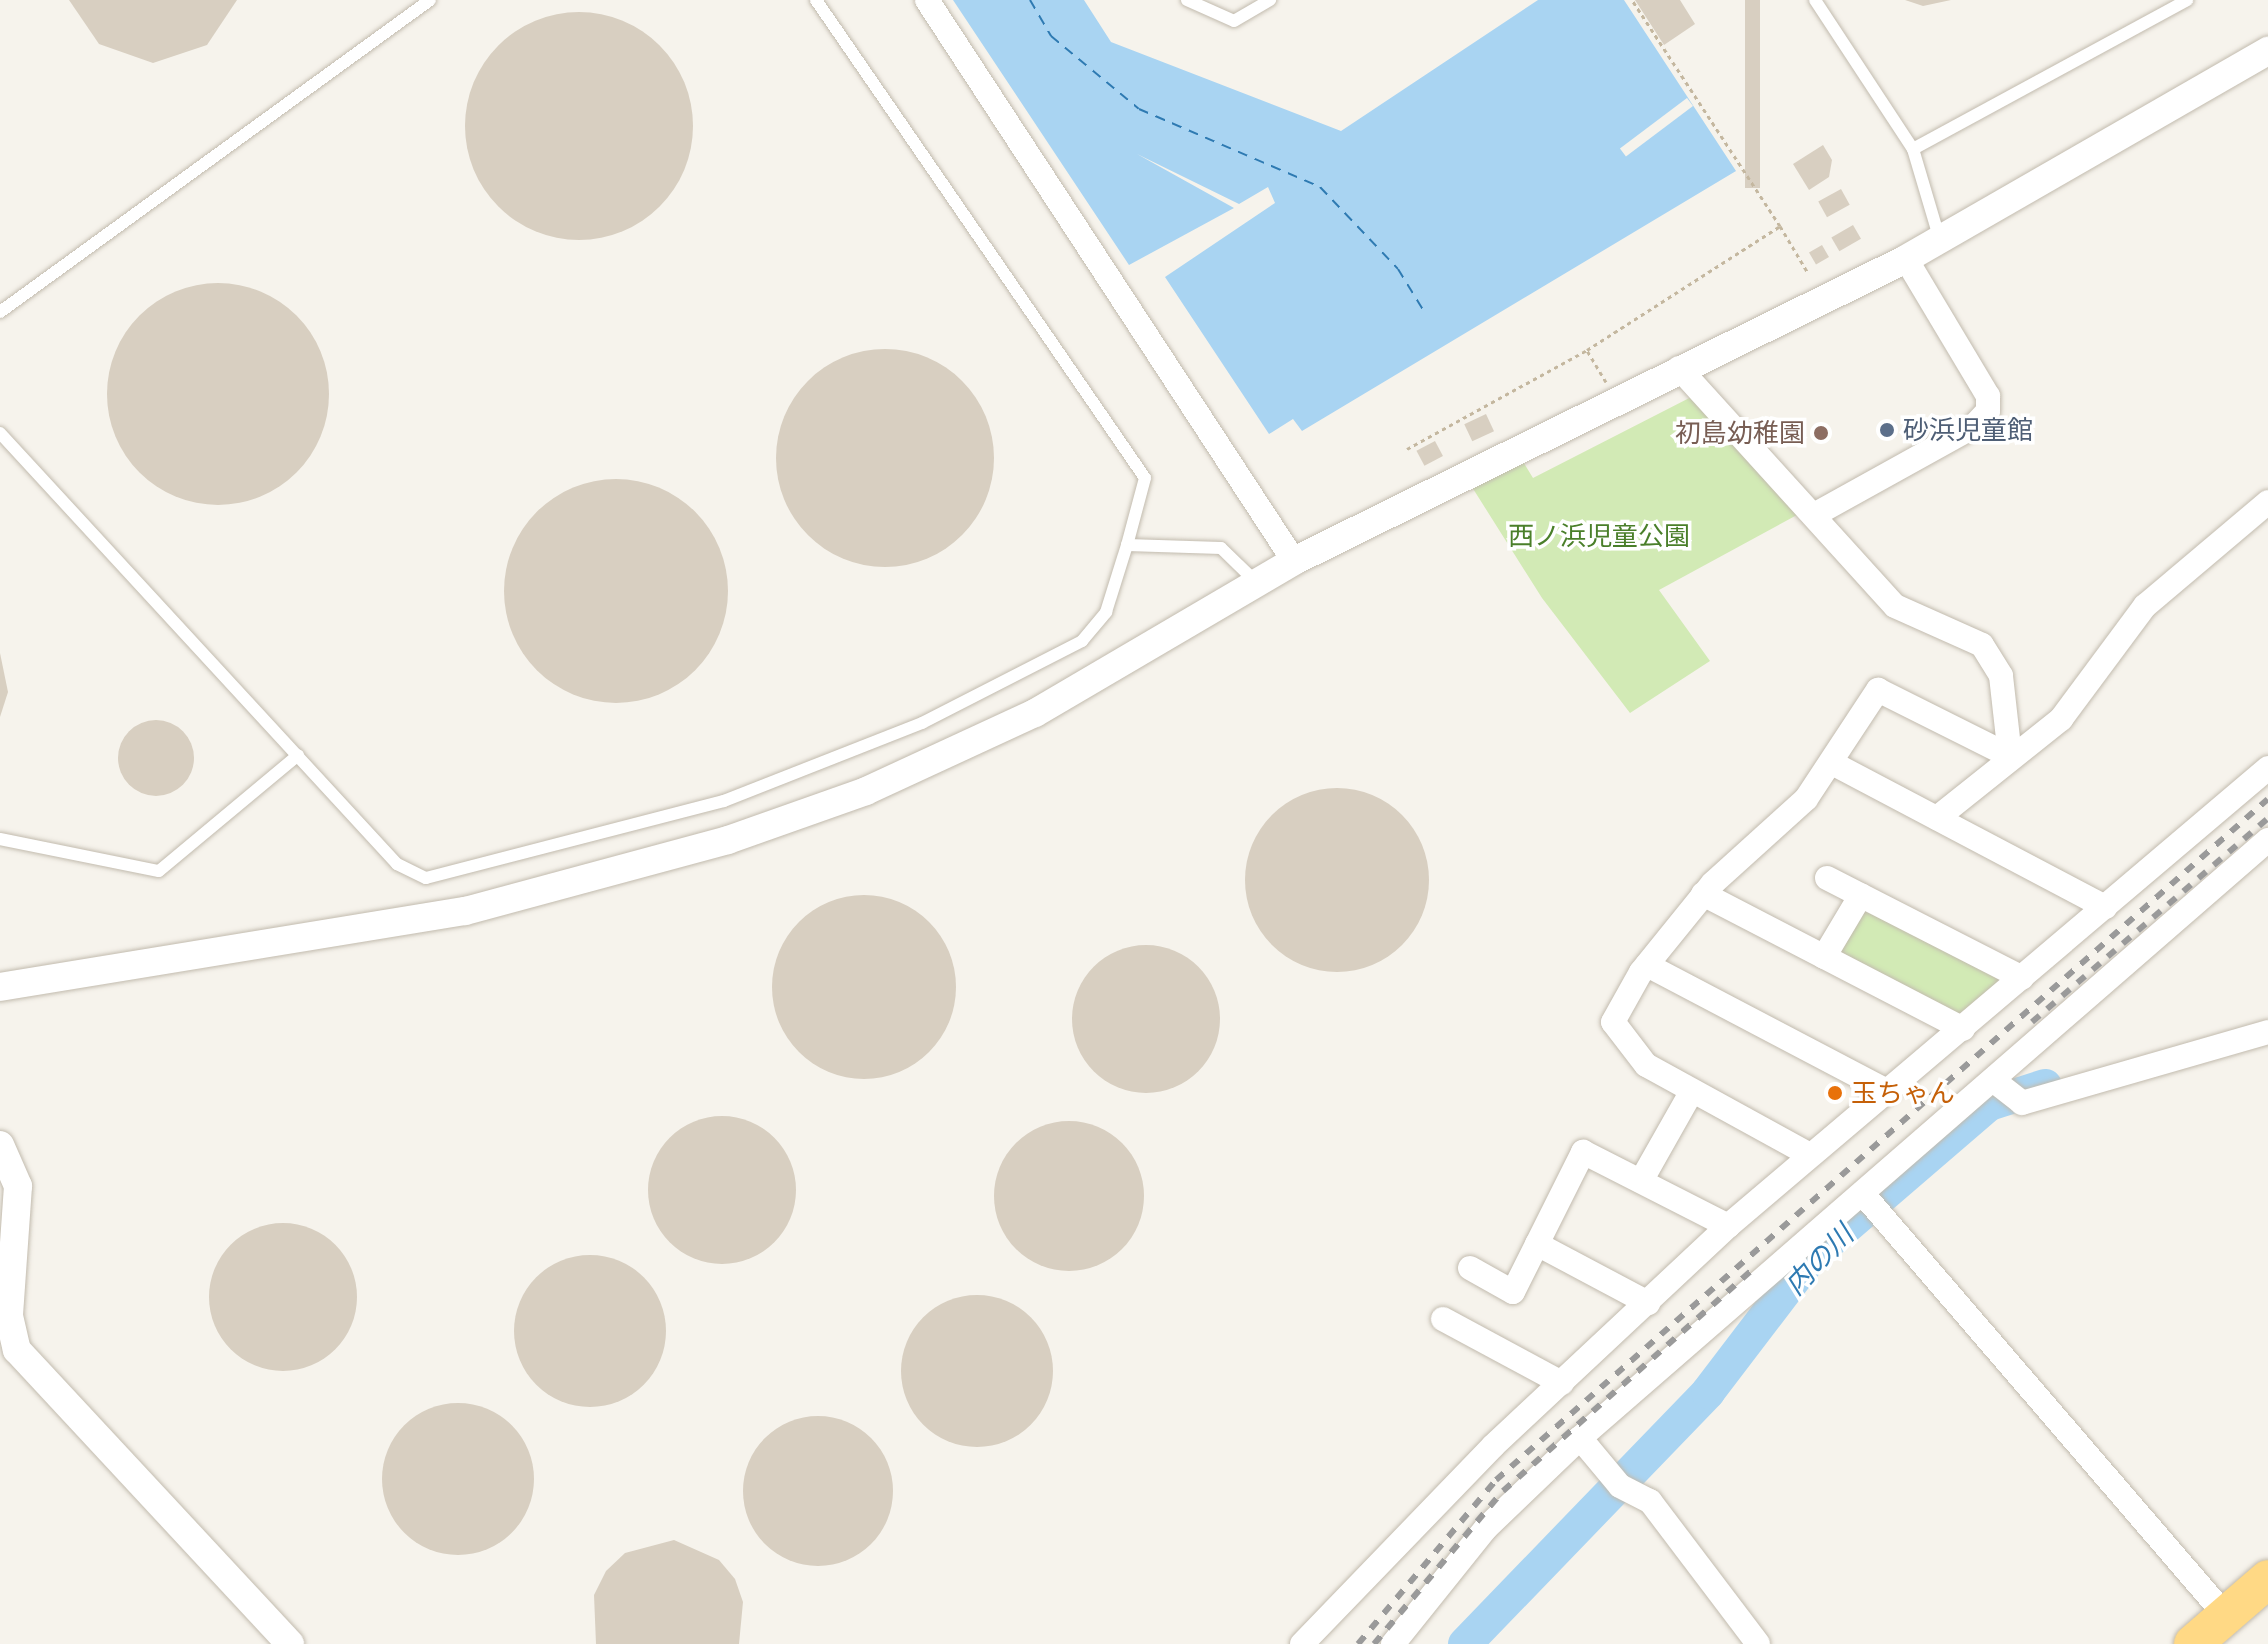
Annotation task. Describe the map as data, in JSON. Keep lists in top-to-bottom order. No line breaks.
{"water":["内の川"],"parks":["西ノ浜児童公園"],"places":["砂浜児童館","初島幼稚園","玉ちゃん"]}
